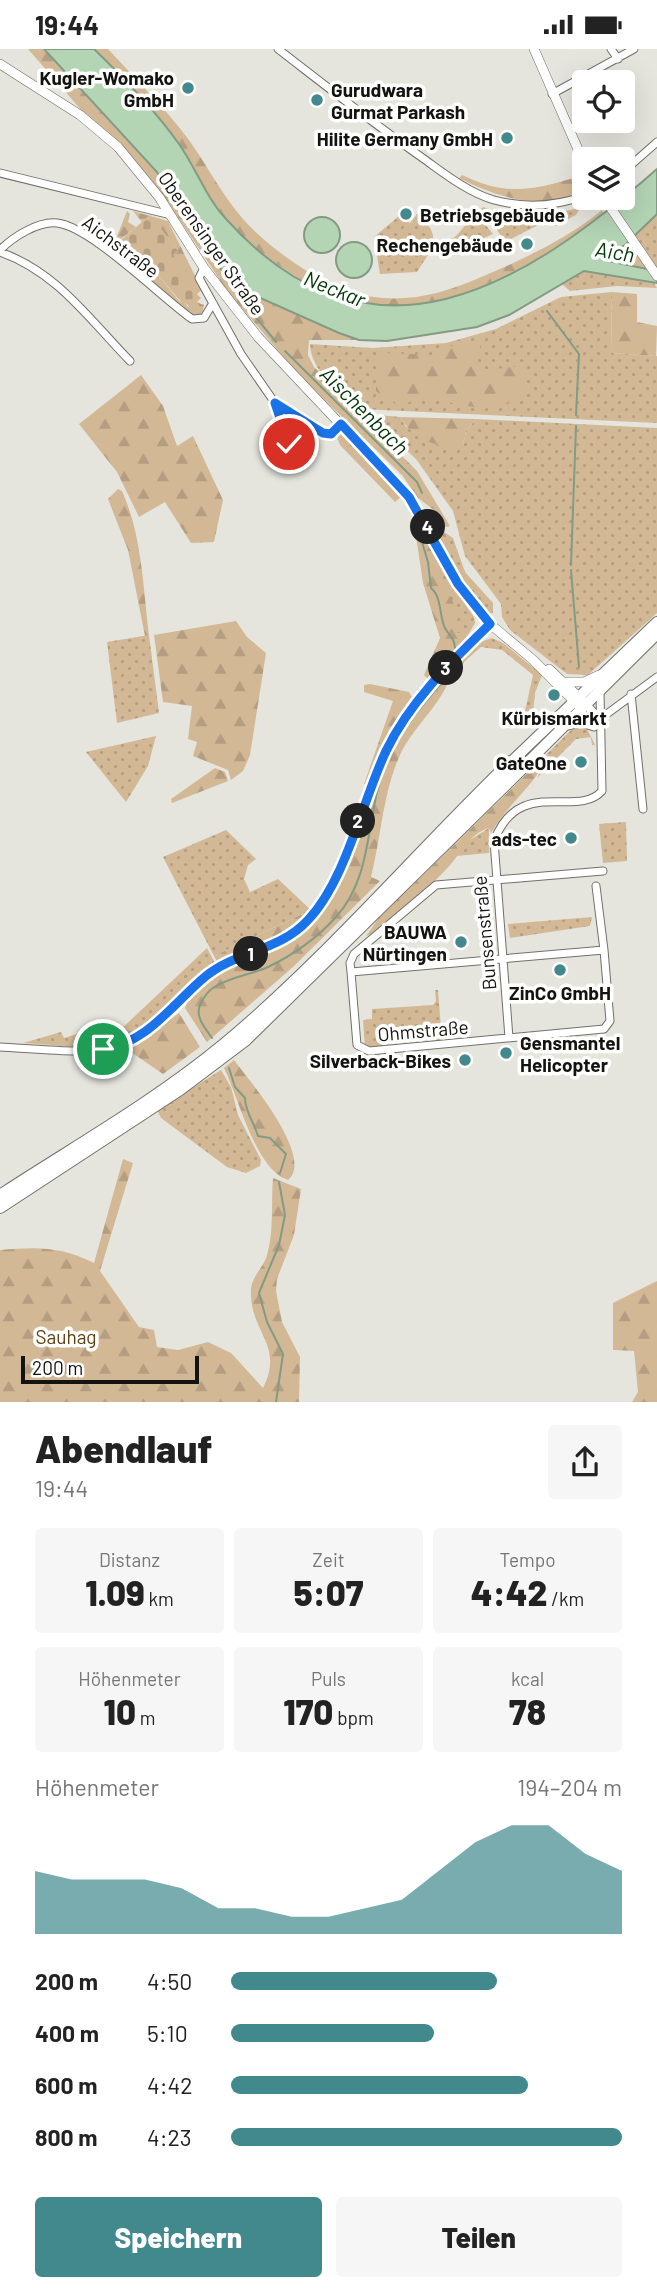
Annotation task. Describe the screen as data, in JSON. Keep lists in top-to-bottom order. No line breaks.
{"streets":{"street":["Oberensinger Straße","Aichstraße","Bunsenstraße","Ohmstraße"]},"crossings":[["Bunsenstraße","Ohmstraße"]],"water":["Aich","Neckar","Aischenbach"],"parks":["Sauhag"],"places":["Kugler-Womako GmbH","Gurudwara Gurmat Parkash","Hilite Germany GmbH","Betriebsgebäude","Rechengebäude","Kürbismarkt","GateOne","ads-tec","BAUWA Nürtingen","ZinCo GmbH","Gensmantel Helicopter","Silverback-Bikes"],"scale_bar":"200 m","page":{"status":"19:44","pins":["4","3","2","1"],"scale":"200 m","heading":["Abendlauf","19:44"],"stats":[["Distanz","1.09 km"],["Zeit","5:07"],["Tempo","4:42 /km"],["Höhenmeter","10 m"],["Puls","170 bpm"],["kcal","78"]],"chart":["Höhenmeter","194–204 m"],"list":[{"name":"200 m","note":"4:50"},{"name":"400 m","note":"5:10"},{"name":"600 m","note":"4:42"},{"name":"800 m","note":"4:23"}],"buttons":["Speichern","Teilen"]}}
